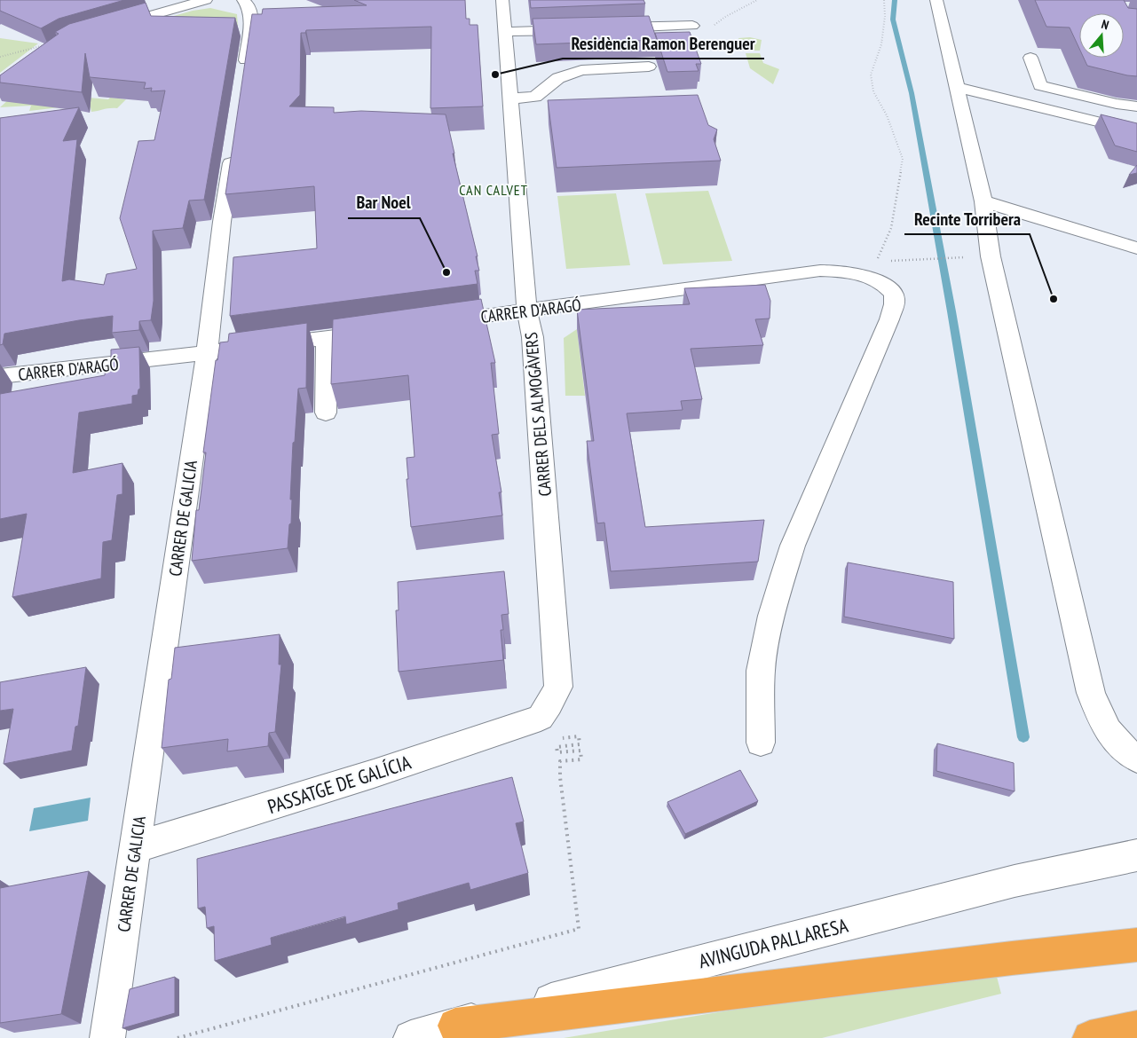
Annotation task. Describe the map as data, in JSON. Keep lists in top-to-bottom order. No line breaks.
{"streets":{"street":["CARRER D'ARAGÓ","CARRER DELS ALMOGÀVERS","CARRER DE GALICIA","PASSATGE DE GALÍCIA","AVINGUDA PALLARESA"]},"crossings":[["CARRER D'ARAGÓ","CARRER DELS ALMOGÀVERS"],["CARRER D'ARAGÓ","CARRER DE GALICIA"],["CARRER DELS ALMOGÀVERS","PASSATGE DE GALÍCIA"],["CARRER DE GALICIA","PASSATGE DE GALÍCIA"]],"districts":["CAN CALVET"],"places":["Residència Ramon Berenguer","Bar Noel","Recinte Torribera"],"north":"top"}
